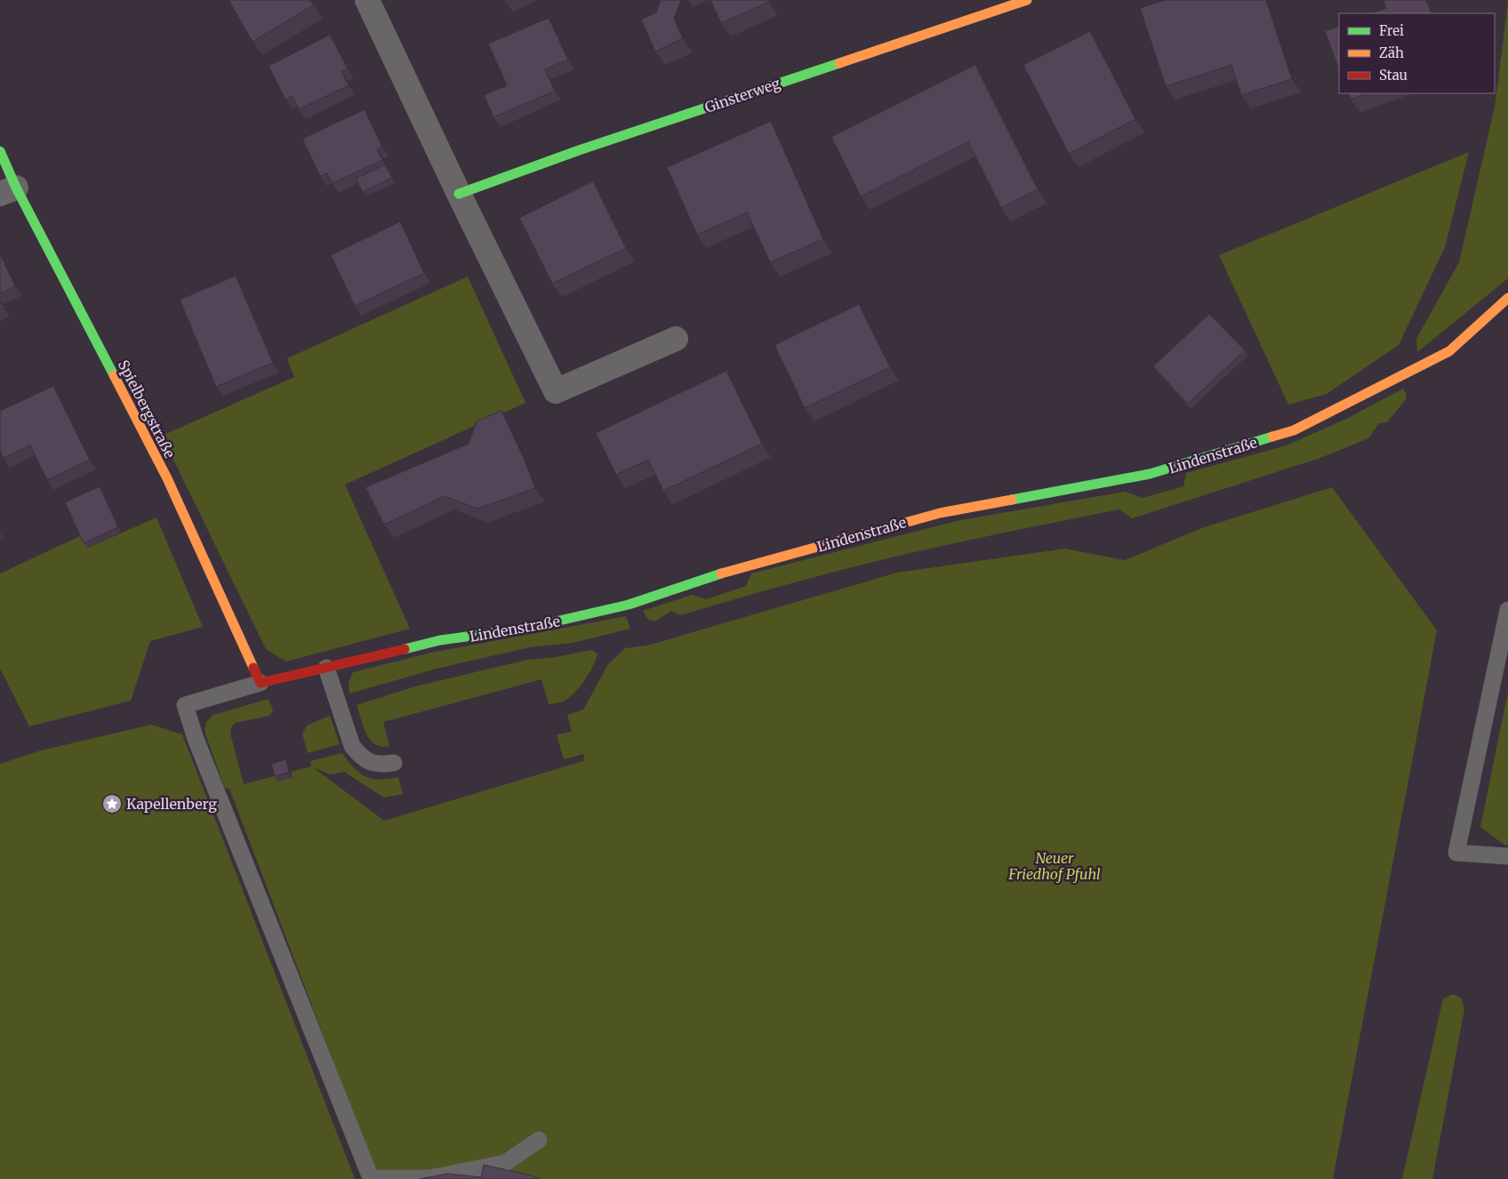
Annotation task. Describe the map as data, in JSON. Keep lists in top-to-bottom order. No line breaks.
{"streets":{"street":["Ginsterweg","Spielbergstraße","Lindenstraße"]},"crossings":[["Spielbergstraße","Lindenstraße"]],"parks":["Neuer Friedhof Pfuhl"],"places":{"place":["Kapellenberg"]},"legend":["Frei","Zäh","Stau"]}
